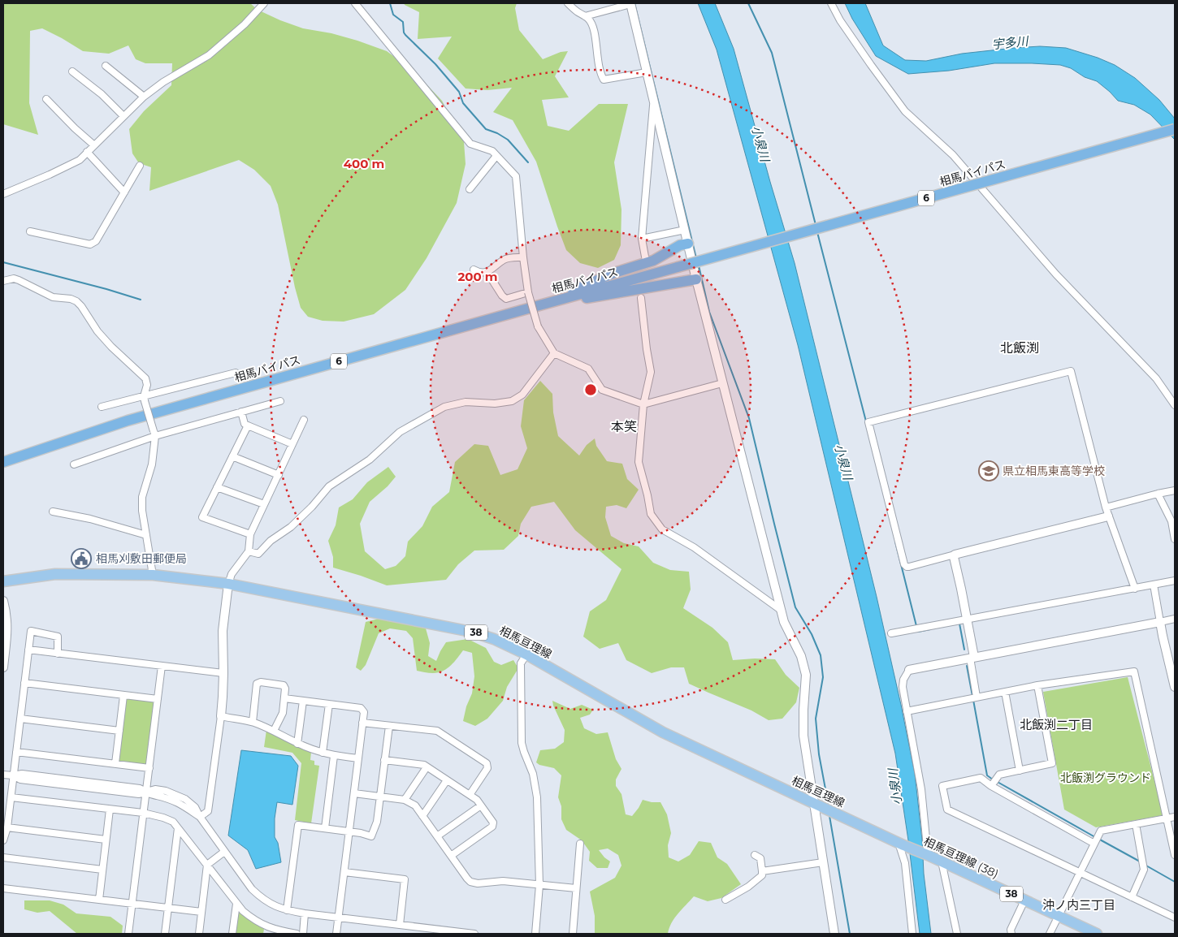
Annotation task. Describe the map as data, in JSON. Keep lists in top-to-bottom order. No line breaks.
{"streets":{"highway":["相馬バイパス","6"],"main road":["38","相馬亘理線","相馬亘理線 (38)"]},"crossings":[["相馬亘理線","相馬亘理線 (38)"]],"districts":["北飯渕","本笑","北飯渕二丁目","沖ノ内三丁目"],"water":["宇多川","小泉川"],"parks":["北飯渕グラウンド"],"places":{"school or university":["県立相馬東高等学校"],"public building":["相馬刈敷田郵便局"]},"rings":["400 m","200 m"]}
